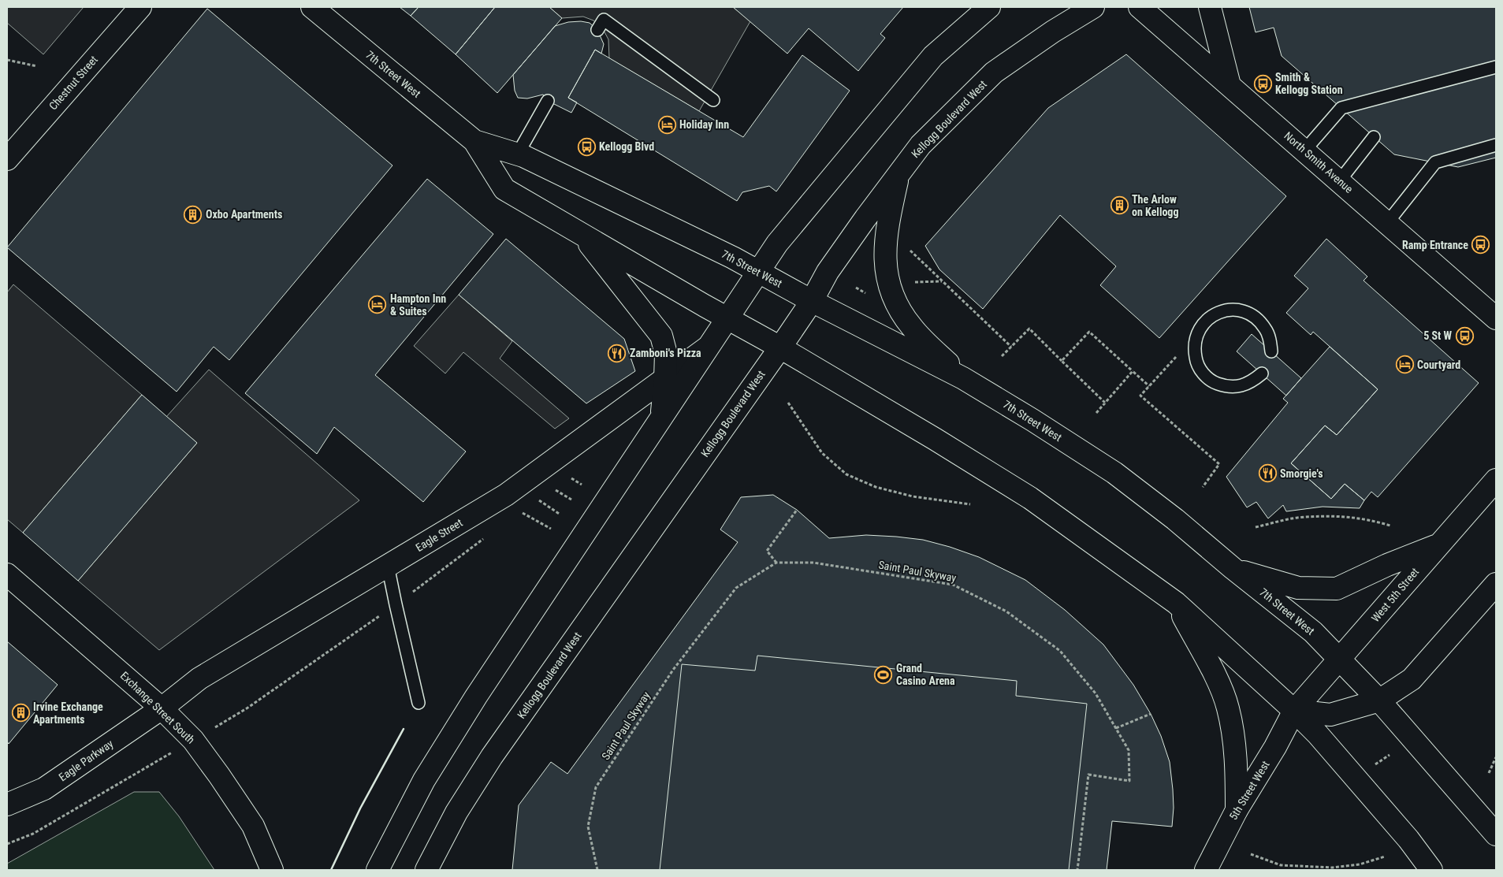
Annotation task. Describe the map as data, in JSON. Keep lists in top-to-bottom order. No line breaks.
{"streets":{"main road":["7th Street West","Chestnut Street","Kellogg Boulevard West","North Smith Avenue","Eagle Street","West 5th Street","Exchange Street South","Eagle Parkway","5th Street West"],"path":["Saint Paul Skyway"]},"crossings":[["7th Street West","Kellogg Boulevard West"],["7th Street West","West 5th Street"],["7th Street West","5th Street West"],["Eagle Street","Exchange Street South"],["Eagle Street","Eagle Parkway"],["West 5th Street","5th Street West"],["Exchange Street South","Eagle Parkway"]],"places":{"bus stop":["Smith & Kellogg Station","Kellogg Blvd","Ramp Entrance","5 St W"],"hotel":["Holiday Inn","Hampton Inn & Suites","Courtyard"],"building":["The Arlow on Kellogg","Oxbo Apartments","Irvine Exchange Apartments"],"restaurant":["Zamboni's Pizza","Smorgie's"],"sports":["Grand Casino Arena"]}}
